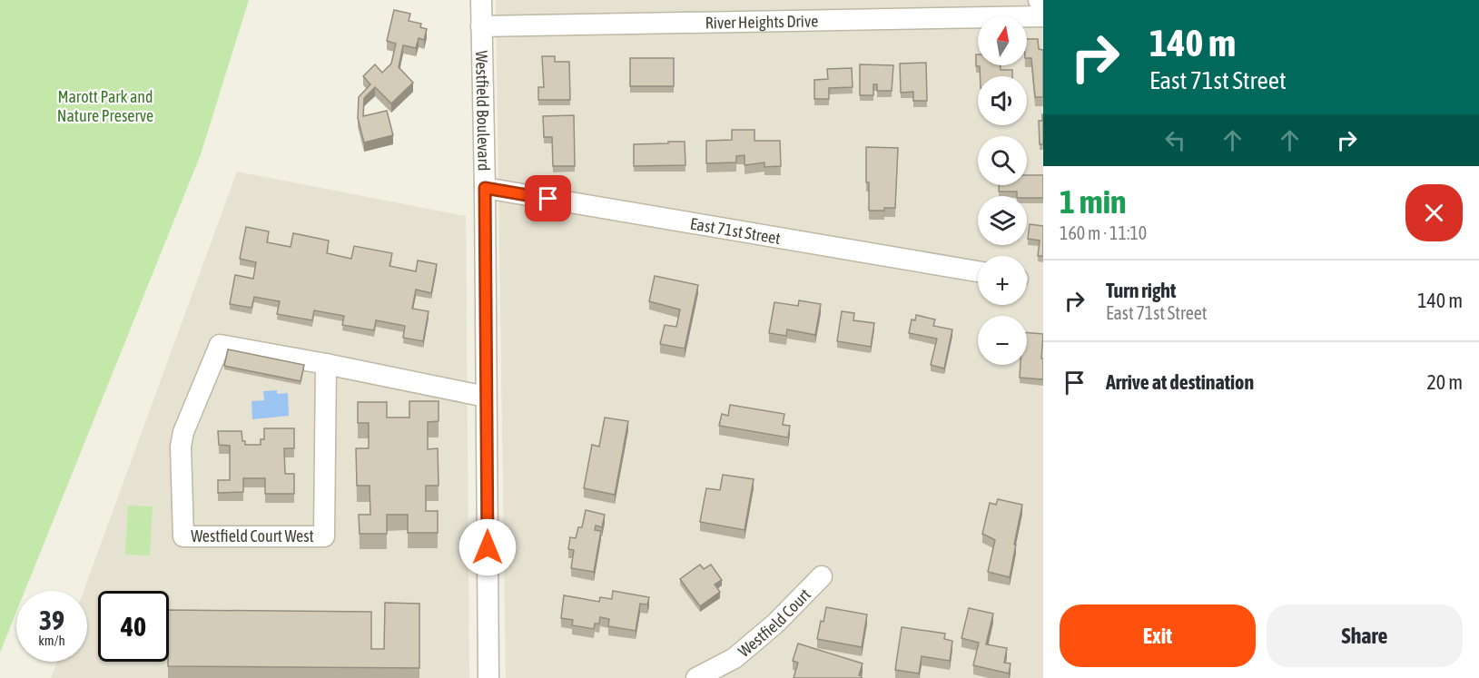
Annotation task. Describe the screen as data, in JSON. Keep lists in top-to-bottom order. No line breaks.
{"streets":{"street":["River Heights Drive","Westfield Boulevard","East 71st Street","Westfield Court West","Westfield Court"]},"crossings":[["River Heights Drive","Westfield Boulevard"],["Westfield Boulevard","East 71st Street"],["Westfield Boulevard","Westfield Court West"]],"parks":["Marott Park and Nature Preserve"],"north":"top","page":{"turn":["140 m","East 71st Street"],"map_buttons":["+","−"],"heading":["1 min","160 m · 11:10"],"list":[{"name":"Turn right","note":"East 71st Street","value":"140 m"},{"name":"Arrive at destination","value":"20 m"}],"speed":"39 km/h","limit":"40","buttons":["Exit","Share"]}}
